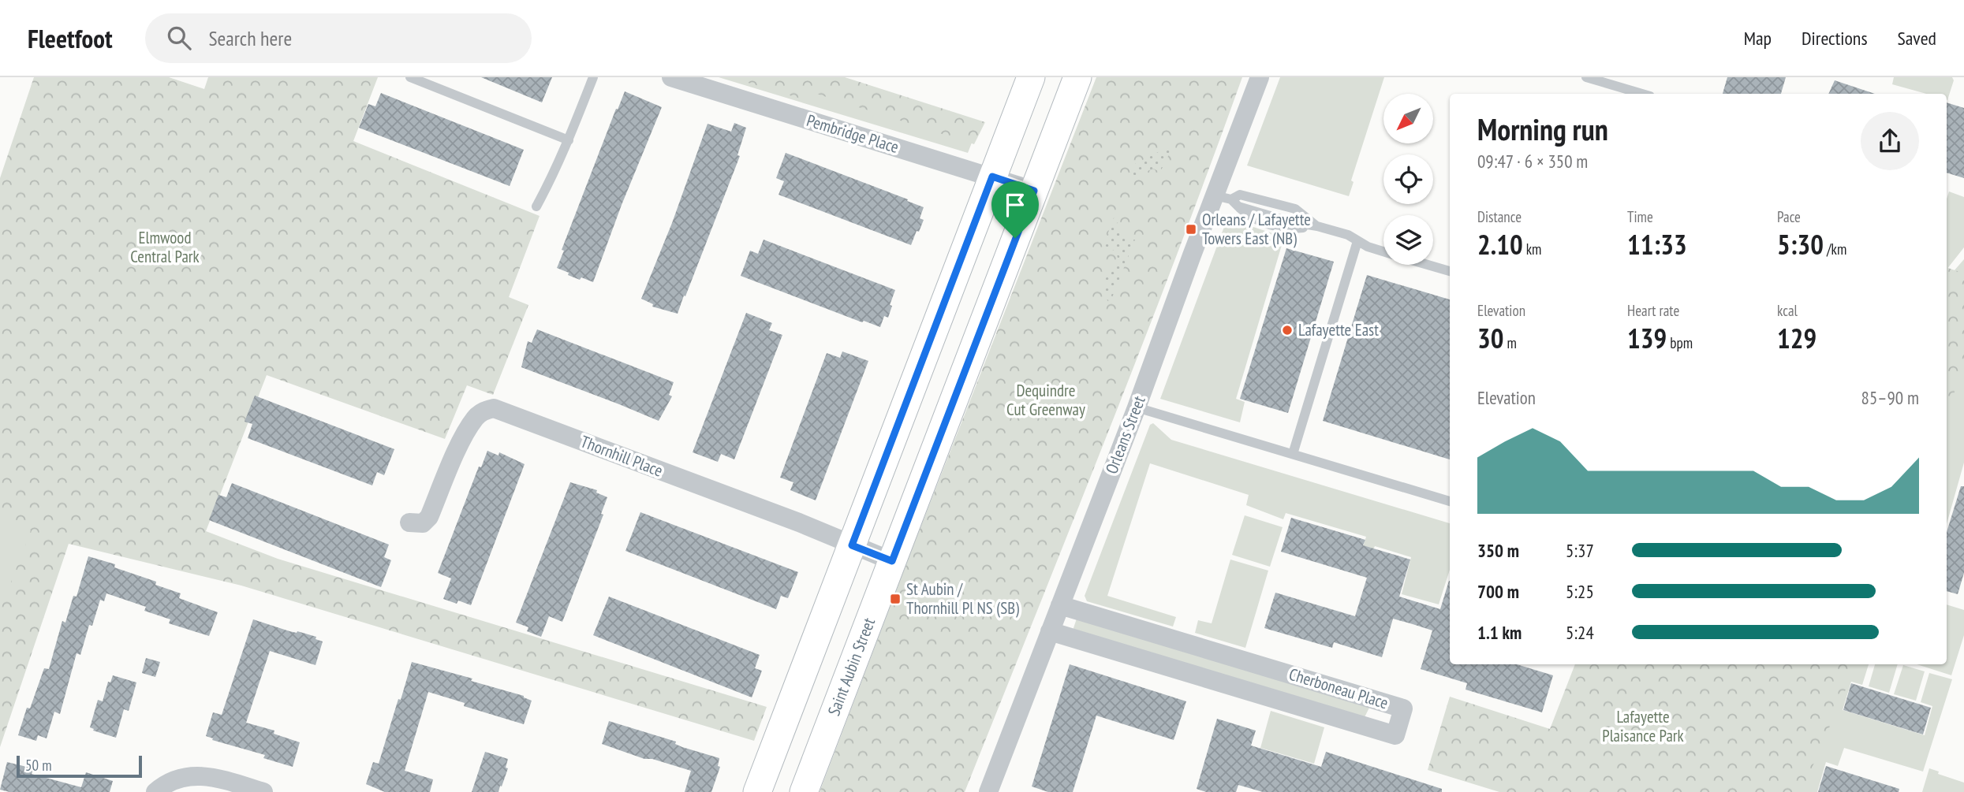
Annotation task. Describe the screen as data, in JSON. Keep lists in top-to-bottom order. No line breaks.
{"streets":{"main road":["Saint Aubin Street"],"street":["Pembridge Place","Orleans Street","Thornhill Place","Cherboneau Place"]},"crossings":[["Pembridge Place","Saint Aubin Street"],["Orleans Street","Cherboneau Place"],["Thornhill Place","Saint Aubin Street"]],"parks":["Elmwood Central Park","Dequindre Cut Greenway","Lafayette Plaisance Park"],"places":{"transit":["Orleans / Lafayette Towers East (NB)","St Aubin / Thornhill Pl NS (SB)"],"other":["Lafayette East"]},"scale_bar":"50 m","north":"bottom left","page":{"header":"Fleetfoot","search":"Search here","nav":["Map","Directions","Saved"],"heading":["Morning run","09:47 · 6 × 350 m"],"stats":[["Distance","2.10 km"],["Time","11:33"],["Pace","5:30 /km"],["Elevation","30 m"],["Heart rate","139 bpm"],["kcal","129"]],"chart":["Elevation","85–90 m"],"list":[{"name":"350 m","note":"5:37"},{"name":"700 m","note":"5:25"},{"name":"1.1 km","note":"5:24"}],"scale":"50 m"}}
